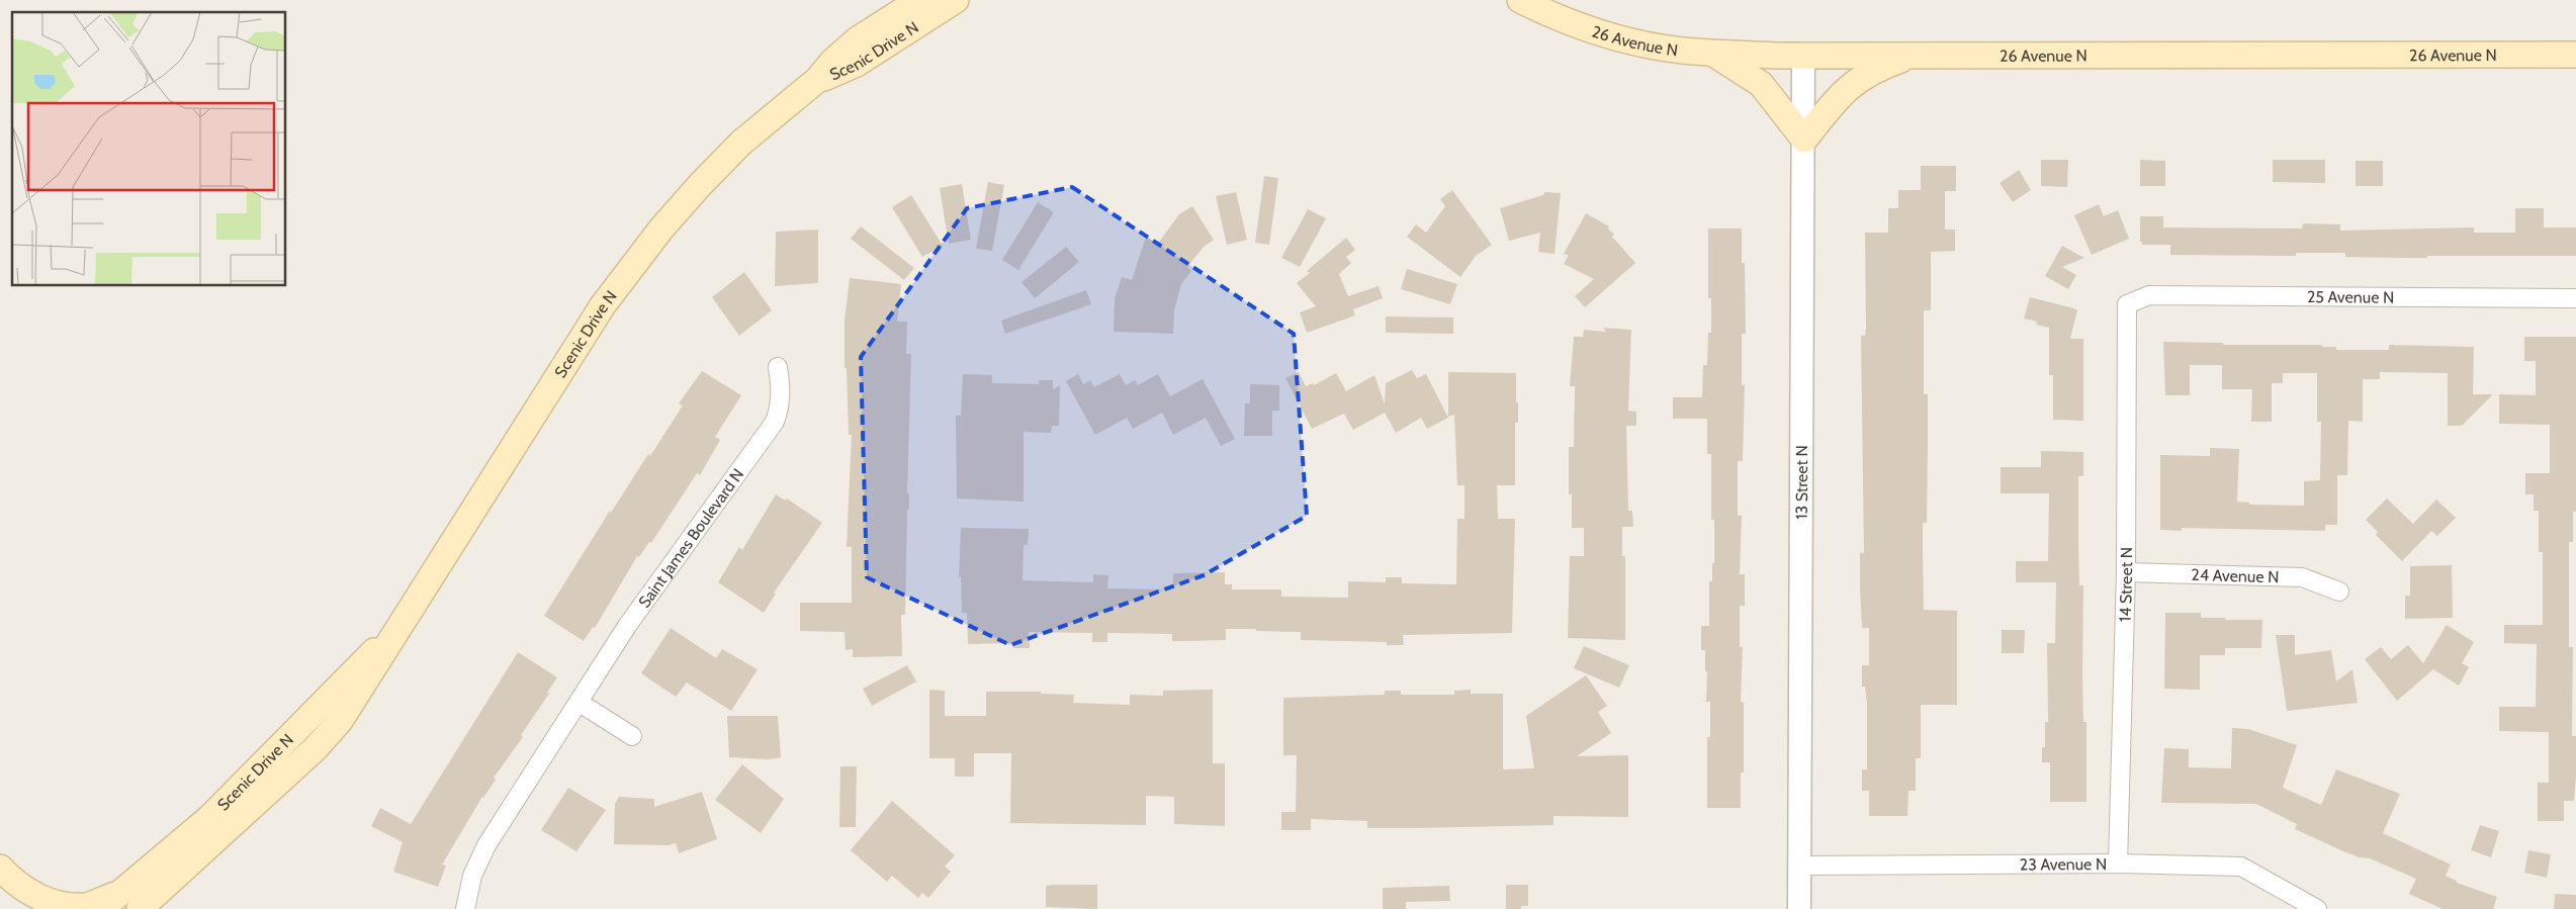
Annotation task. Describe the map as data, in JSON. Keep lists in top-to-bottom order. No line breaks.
{"streets":{"main road":["26 Avenue N","Scenic Drive N"],"street":["25 Avenue N","13 Street N","Saint James Boulevard N","24 Avenue N","14 Street N","23 Avenue N"]},"crossings":[["26 Avenue N","13 Street N"],["25 Avenue N","14 Street N"],["13 Street N","23 Avenue N"],["24 Avenue N","14 Street N"],["14 Street N","23 Avenue N"]]}
